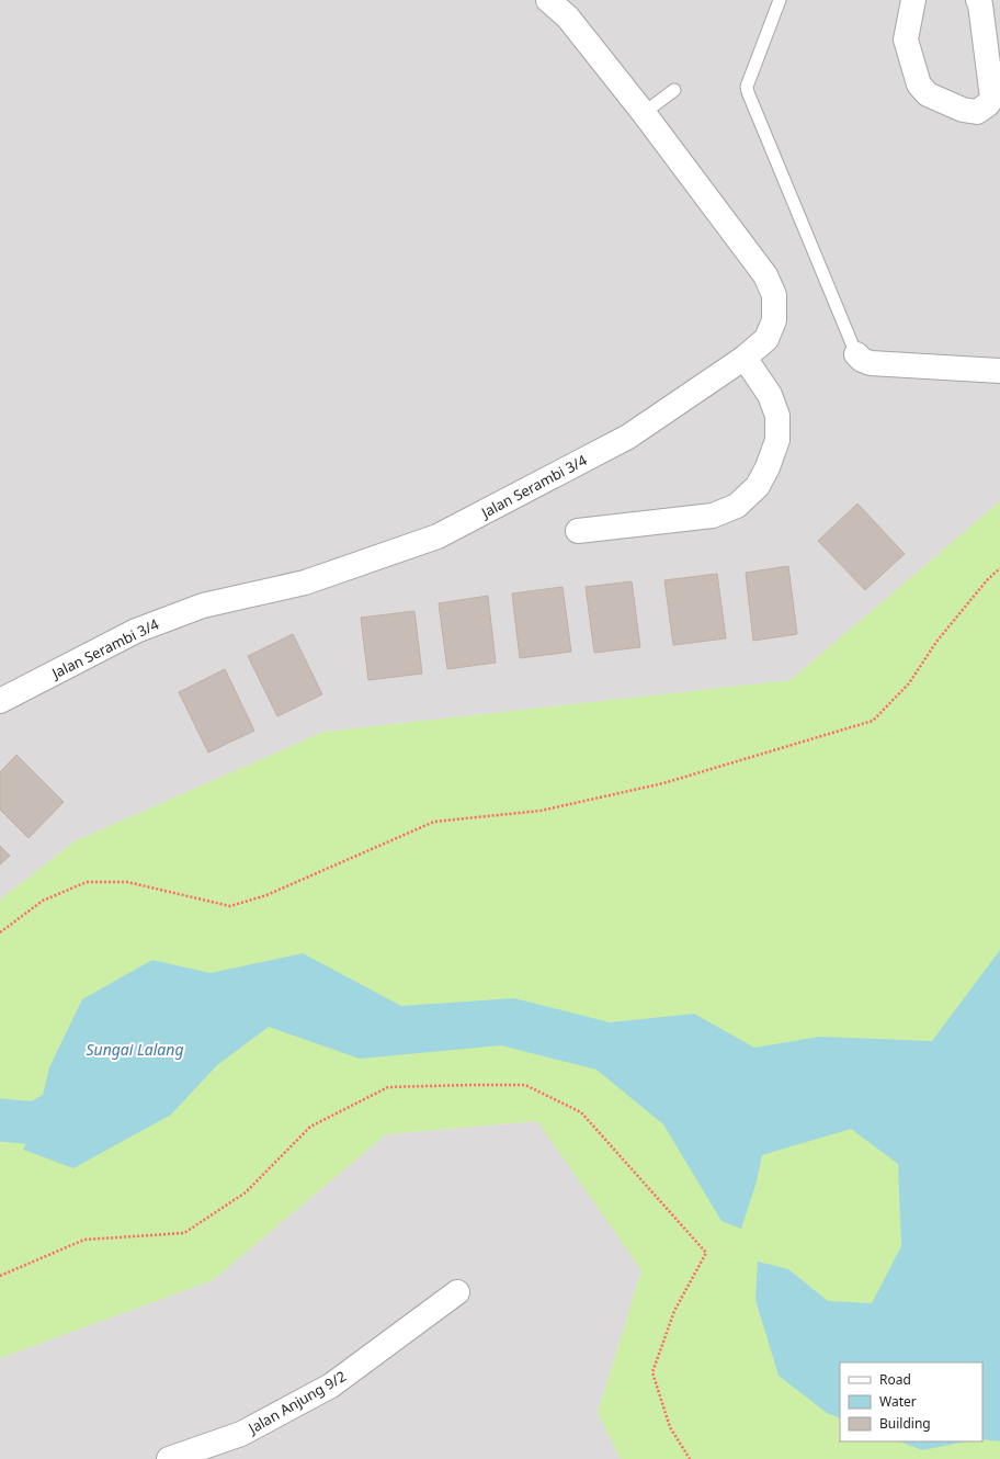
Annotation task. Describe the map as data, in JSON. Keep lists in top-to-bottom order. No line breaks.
{"streets":{"street":["Jalan Serambi 3/4","Jalan Anjung 9/2"]},"water":["Sungai Lalang"],"legend":["Road","Water","Building"]}
